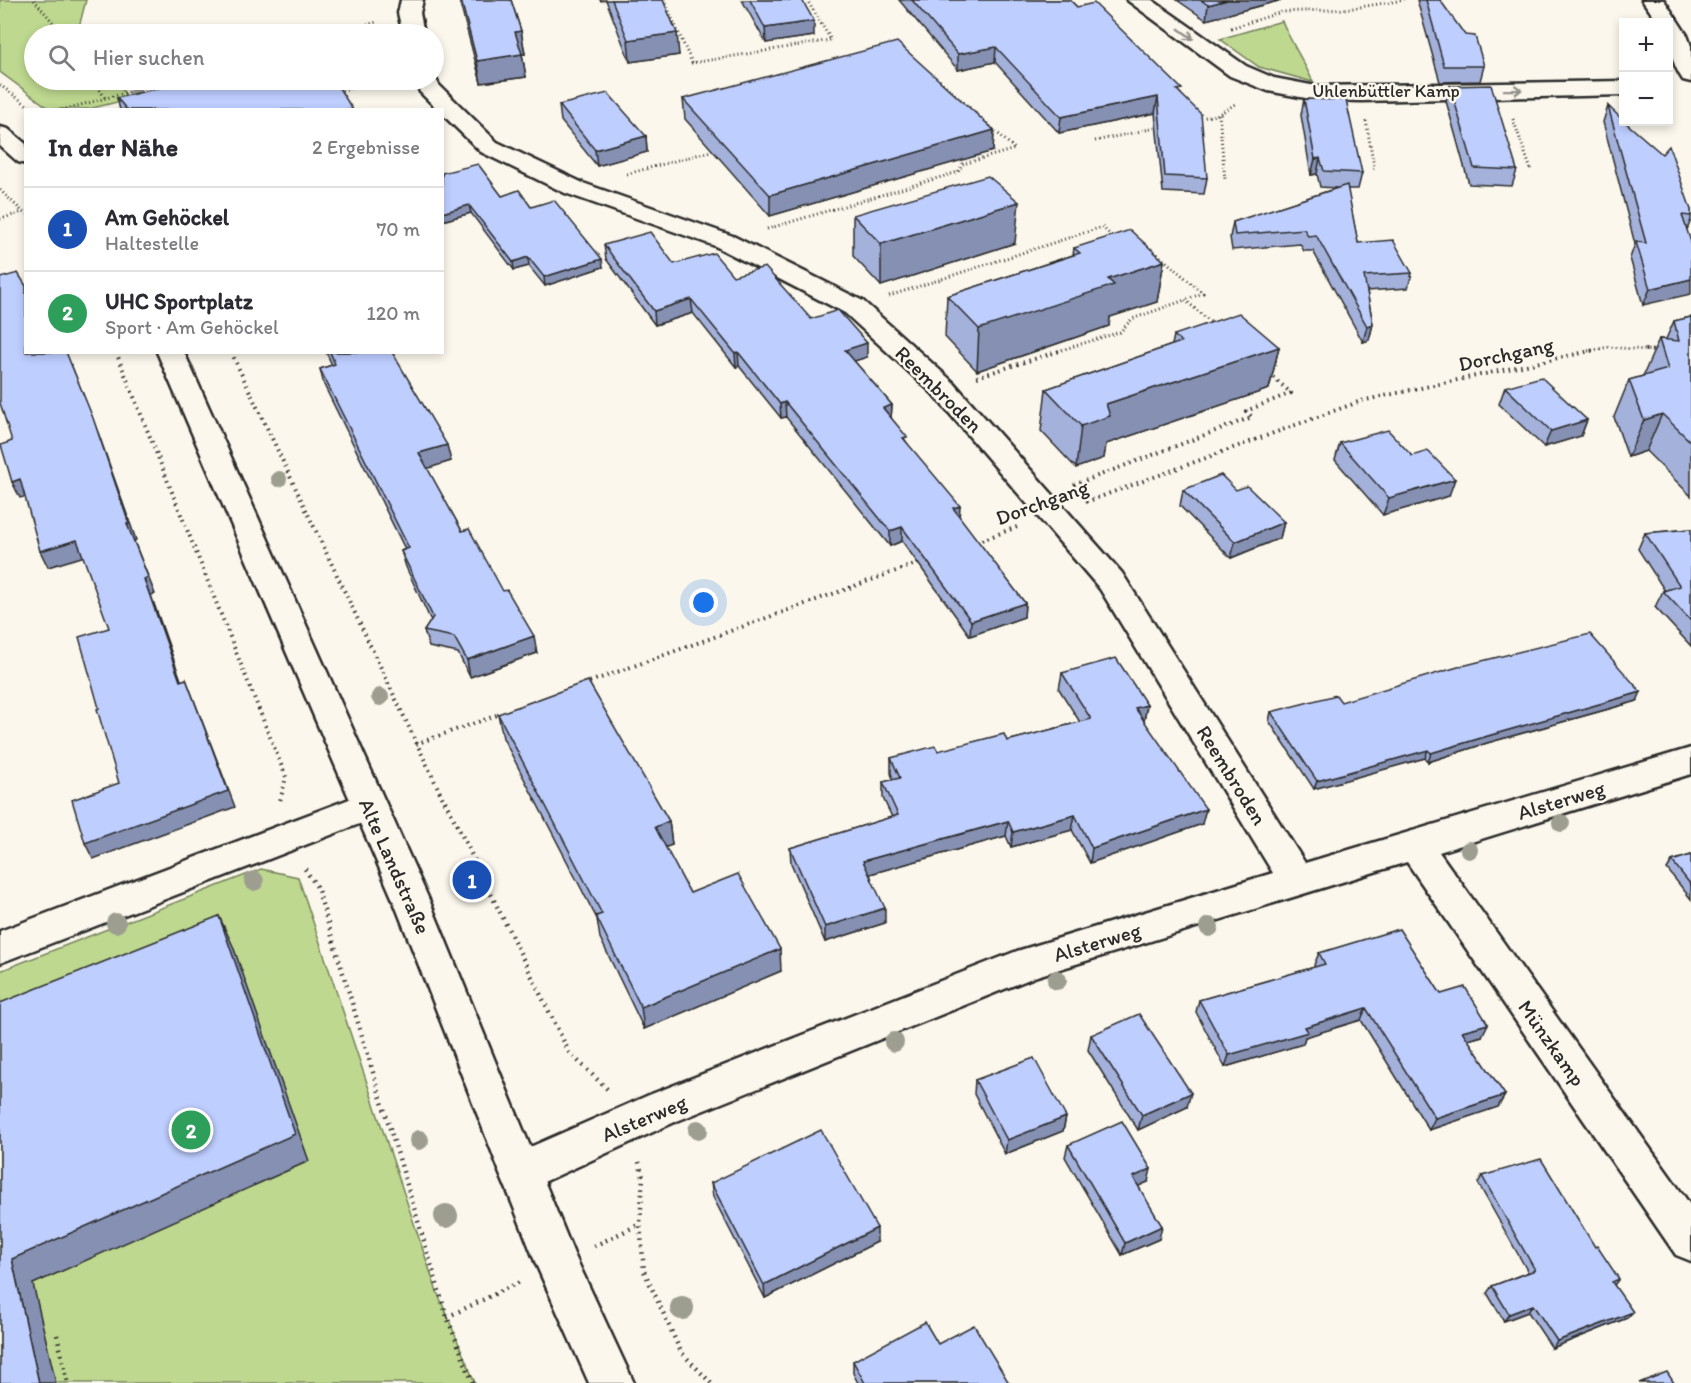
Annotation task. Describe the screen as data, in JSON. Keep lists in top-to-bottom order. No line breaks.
{"streets":{"street":["Uhlenbüttler Kamp","Reembroden","Alsterweg","Alte Landstraße","Münzkamp"],"path":["Dorchgang"]},"crossings":[["Dorchgang","Reembroden"],["Reembroden","Alsterweg"],["Alsterweg","Alte Landstraße"],["Alsterweg","Münzkamp"]],"page":{"map_buttons":["+","−"],"search":"Hier suchen","heading":["In der Nähe","2 Ergebnisse"],"list":[{"mark":"1","name":"Am Gehöckel","note":"Haltestelle","value":"70 m"},{"mark":"2","name":"UHC Sportplatz","note":"Sport · Am Gehöckel","value":"120 m"}],"pins":["1","2"]}}
